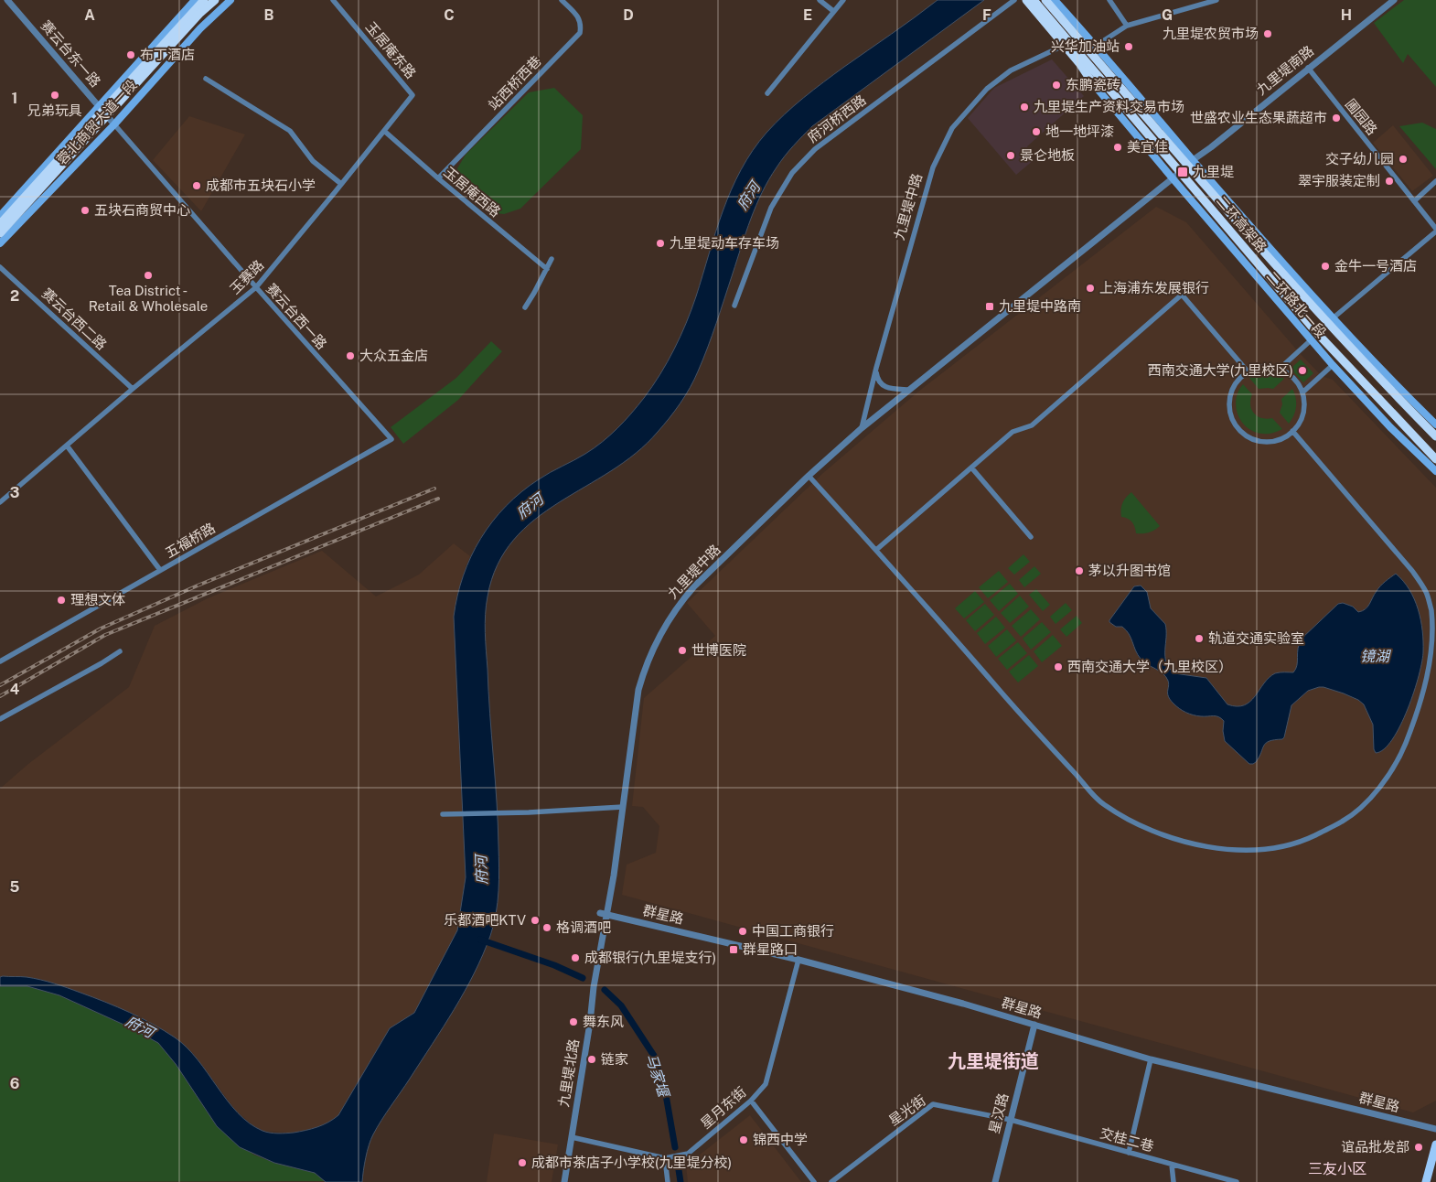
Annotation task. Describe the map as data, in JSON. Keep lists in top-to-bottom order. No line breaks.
{"streets":{"highway":["蓉北商贸大道一段","二环高架路"],"main road":["二环路北一段"],"street":["玉居庵东路","赛云台东一路","九里堤南路","站西桥西巷","圃园路","府河桥西路","玉居庵西路","九里堤中路","玉赛路","赛云台西一路","赛云台西二路","五福桥路","群星路","九里堤北路","星月东街","星光街","星汉路","交桂二巷"]},"crossings":[["玉居庵东路","玉赛路"],["赛云台东一路","蓉北商贸大道一段"],["赛云台东一路","赛云台西一路"],["九里堤南路","圃园路"],["九里堤南路","九里堤中路"],["九里堤南路","二环路北一段"],["站西桥西巷","玉居庵西路"],["蓉北商贸大道一段","赛云台西一路"],["玉居庵西路","玉赛路"],["九里堤中路","二环路北一段"],["九里堤中路","群星路"],["九里堤中路","九里堤北路"],["玉赛路","赛云台西一路"],["玉赛路","赛云台西二路"],["赛云台西一路","五福桥路"],["群星路","九里堤北路"],["群星路","星月东街"],["群星路","星汉路"],["九里堤北路","星月东街"],["星光街","星汉路"],["星光街","交桂二巷"],["星汉路","交桂二巷"]],"districts":["九里堤街道","三友小区"],"water":["府河","镜湖","马家堰"],"places":{"other":["九里堤农贸市场","兴华加油站","布丁酒店","东鹏瓷砖","兄弟玩具","九里堤生产资料交易市场","世盛农业生态果蔬超市","地一地坪漆","美宜佳","景仑地板","交子幼儿园","翠宇服装定制","成都市五块石小学","五块石商贸中心","九里堤动车存车场","金牛一号酒店","Tea District - Retail & Wholesale","上海浦东发展银行","大众五金店","西南交通大学(九里校区)","茅以升图书馆","理想文体","轨道交通实验室","世博医院","西南交通大学（九里校区）","乐都酒吧KTV","格调酒吧","中国工商银行","成都银行(九里堤支行)","舞东风","链家","锦西中学","谊品批发部","成都市茶店子小学校(九里堤分校)"],"transit":["九里堤","九里堤中路南","群星路口"]},"grid":{"columns":["A","B","C","D","E","F","G","H"],"rows":["1","2","3","4","5","6"]}}
